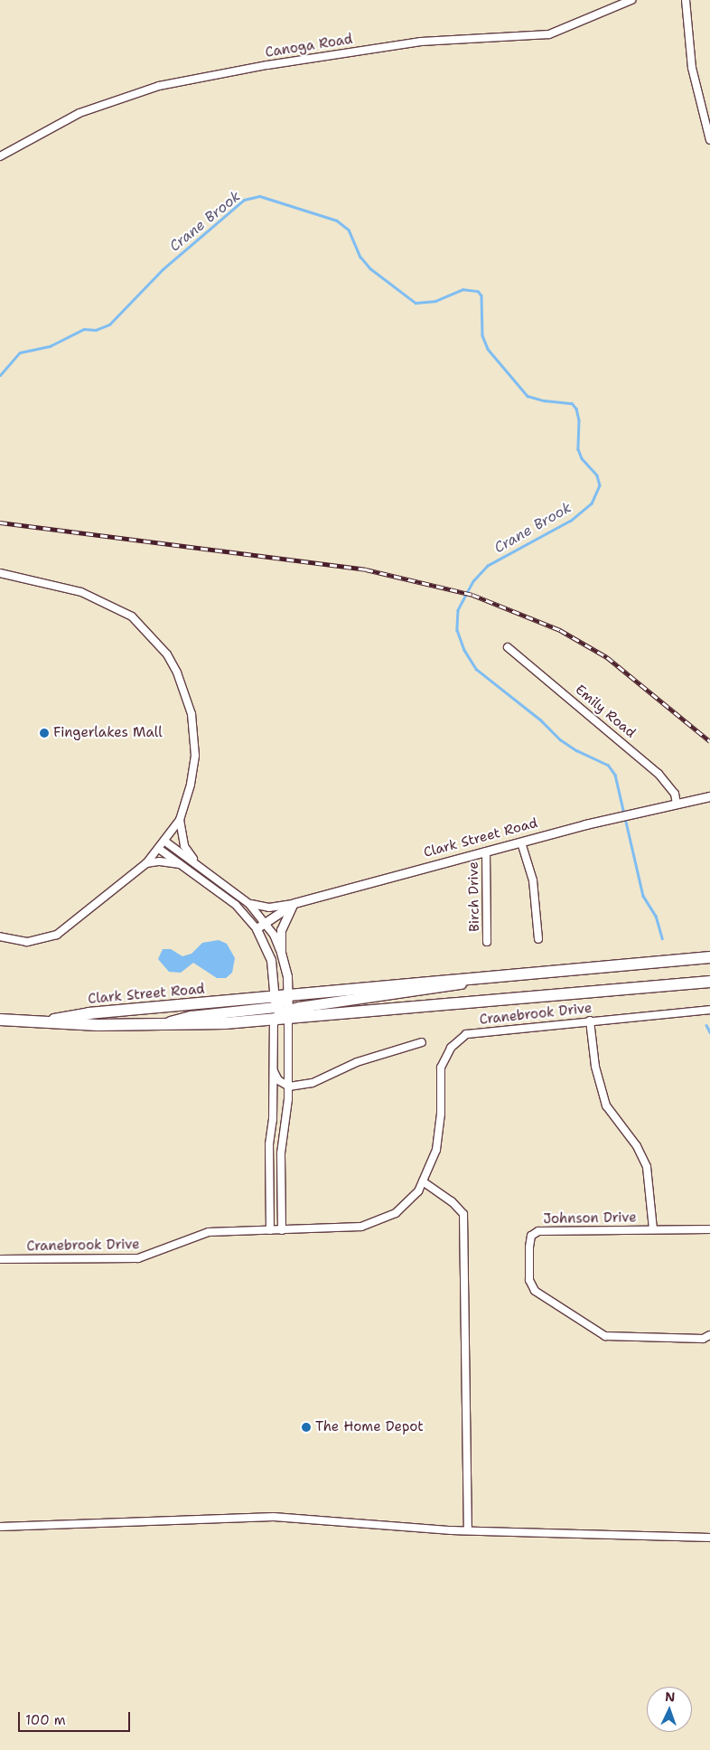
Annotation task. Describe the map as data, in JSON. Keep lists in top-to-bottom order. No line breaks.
{"streets":{"highway":["Clark Street Road"],"street":["Canoga Road","Emily Road","Birch Drive","Cranebrook Drive","Johnson Drive"]},"crossings":[["Emily Road","Clark Street Road"],["Clark Street Road","Birch Drive"],["Cranebrook Drive","Johnson Drive"]],"water":["Crane Brook"],"places":["Fingerlakes Mall","The Home Depot"],"scale_bar":"100 m","north":"top"}
